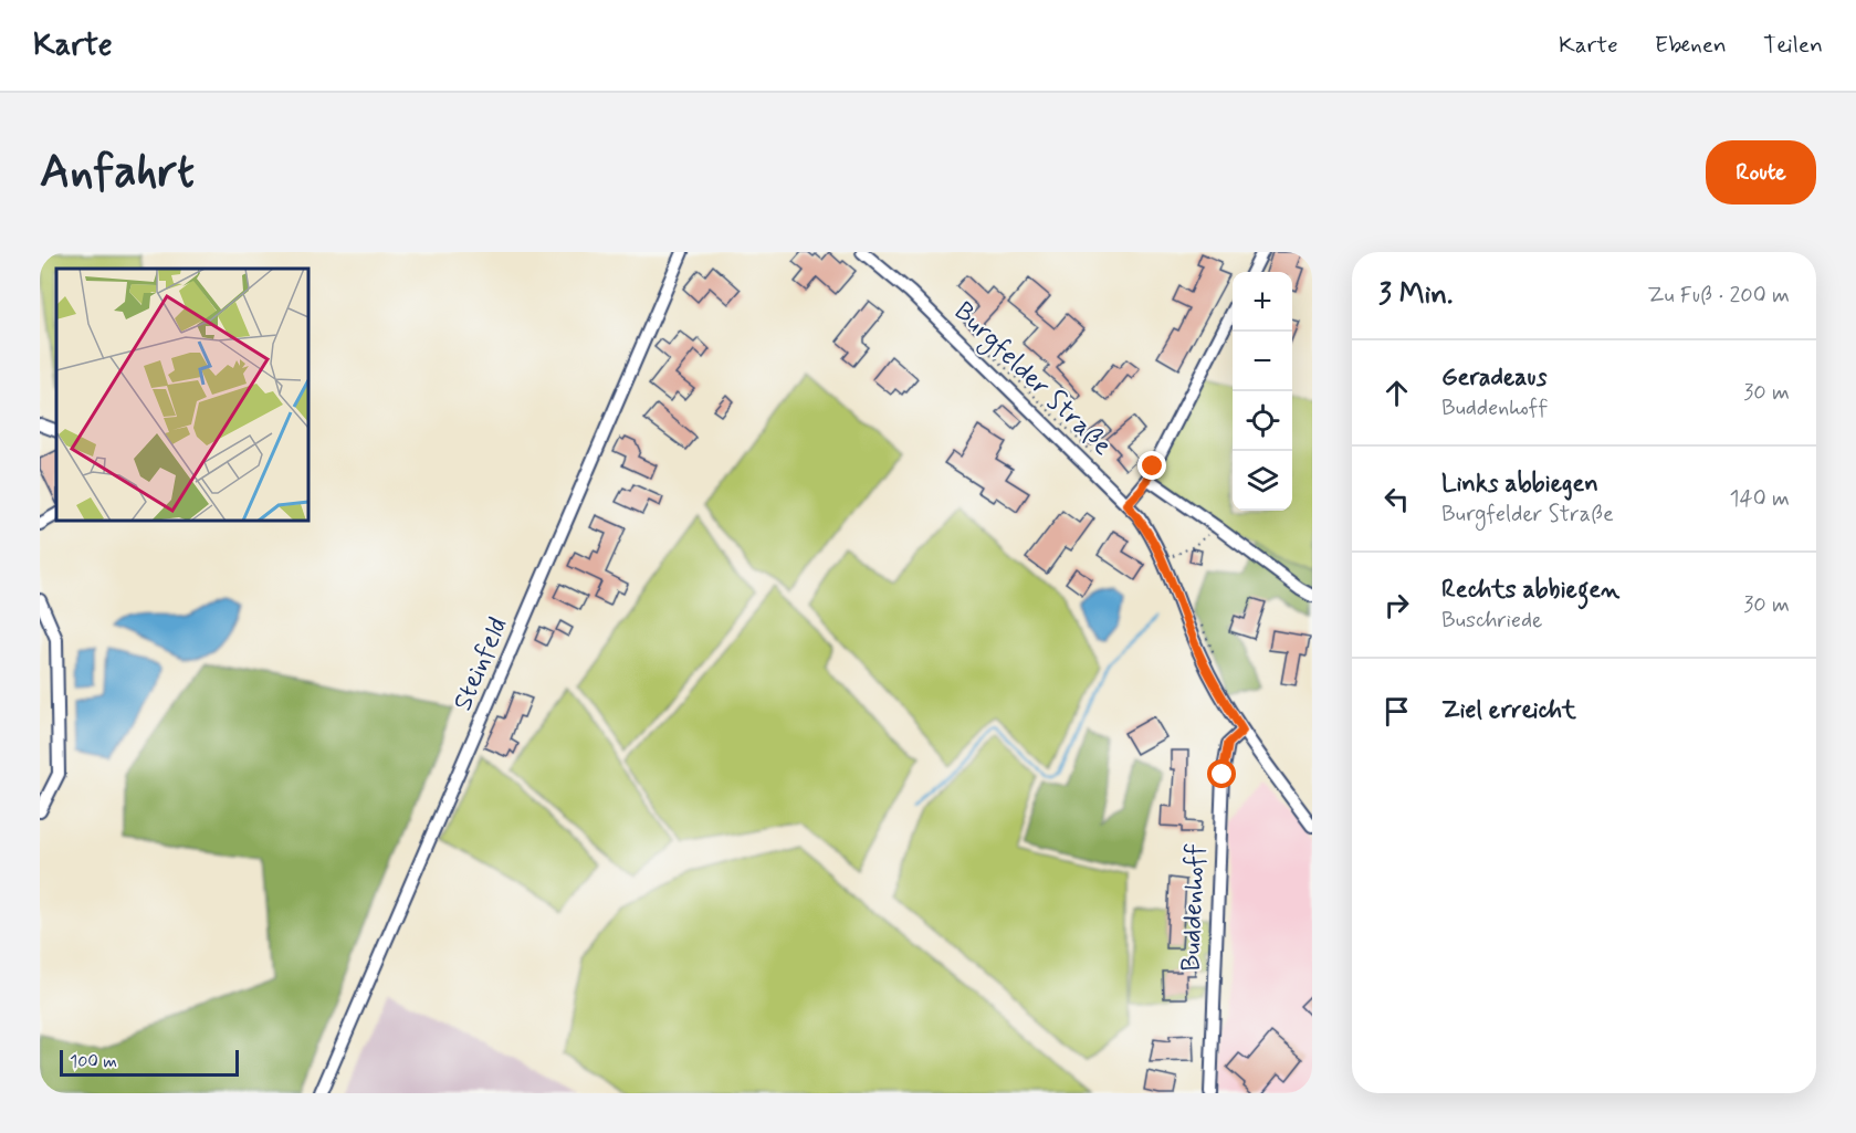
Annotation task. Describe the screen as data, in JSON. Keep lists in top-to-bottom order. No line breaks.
{"streets":{"street":["Burgfelder Straße","Steinfeld","Buddenhoff"]},"crossings":[["Burgfelder Straße","Buddenhoff"]],"scale_bar":"100 m","page":{"header":"Karte","nav":["Karte","Ebenen","Teilen"],"buttons":"Route","title":"Anfahrt","heading":["3 Min.","Zu Fuß · 200 m"],"map_buttons":["+","−"],"list":[["Geradeaus","Buddenhoff","30 m"],["Links abbiegen","Burgfelder Straße","140 m"],["Rechts abbiegen","Buschriede","30 m"],"Ziel erreicht"],"scale":"100 m"}}
